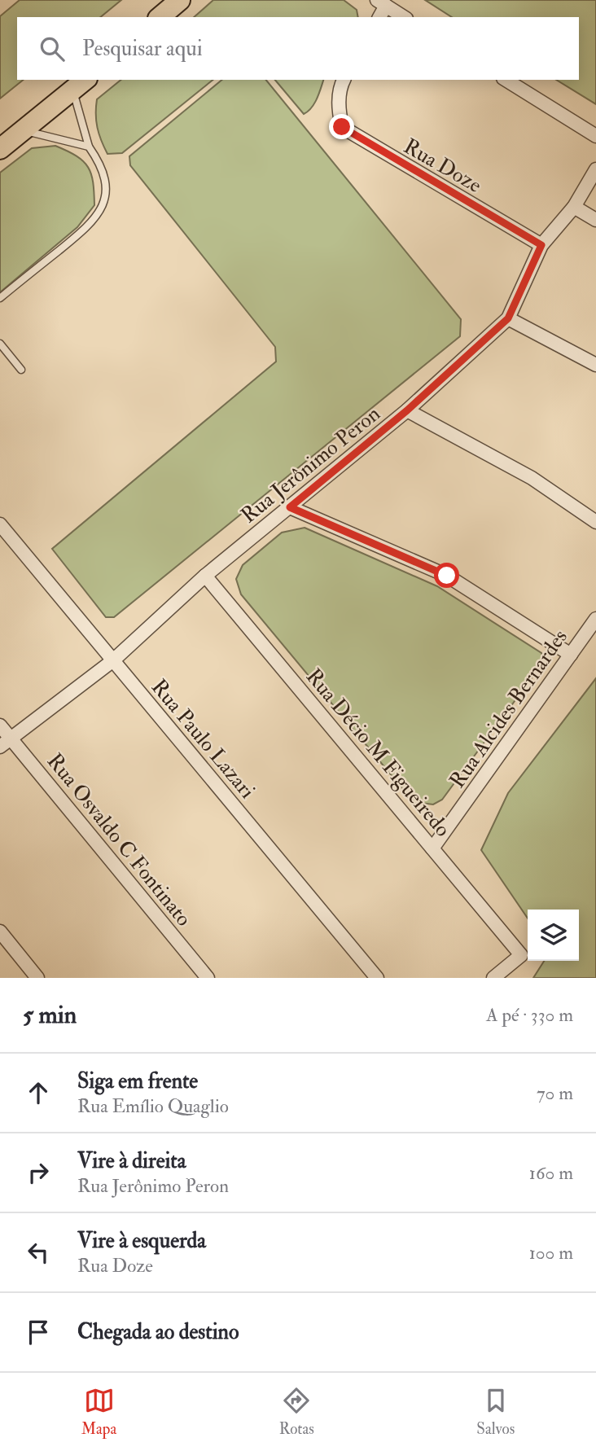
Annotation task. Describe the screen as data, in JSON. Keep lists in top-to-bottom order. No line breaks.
{"streets":{"street":["Rua Doze","Rua Jerônimo Peron","Rua Alcides Bernardes","Rua Paulo Lazari","Rua Décio M Figueiredo","Rua Osvaldo C Fontinato"]},"crossings":[["Rua Doze","Rua Jerônimo Peron"],["Rua Jerônimo Peron","Rua Paulo Lazari"],["Rua Jerônimo Peron","Rua Décio M Figueiredo"],["Rua Jerônimo Peron","Rua Osvaldo C Fontinato"],["Rua Alcides Bernardes","Rua Décio M Figueiredo"]],"page":{"search":"Pesquisar aqui","heading":["5 min","A pé · 330 m"],"list":[["Siga em frente","Rua Emílio Quaglio","70 m"],["Vire à direita","Rua Jerônimo Peron","160 m"],["Vire à esquerda","Rua Doze","100 m"],"Chegada ao destino"],"nav":["Mapa","Rotas","Salvos"]}}
